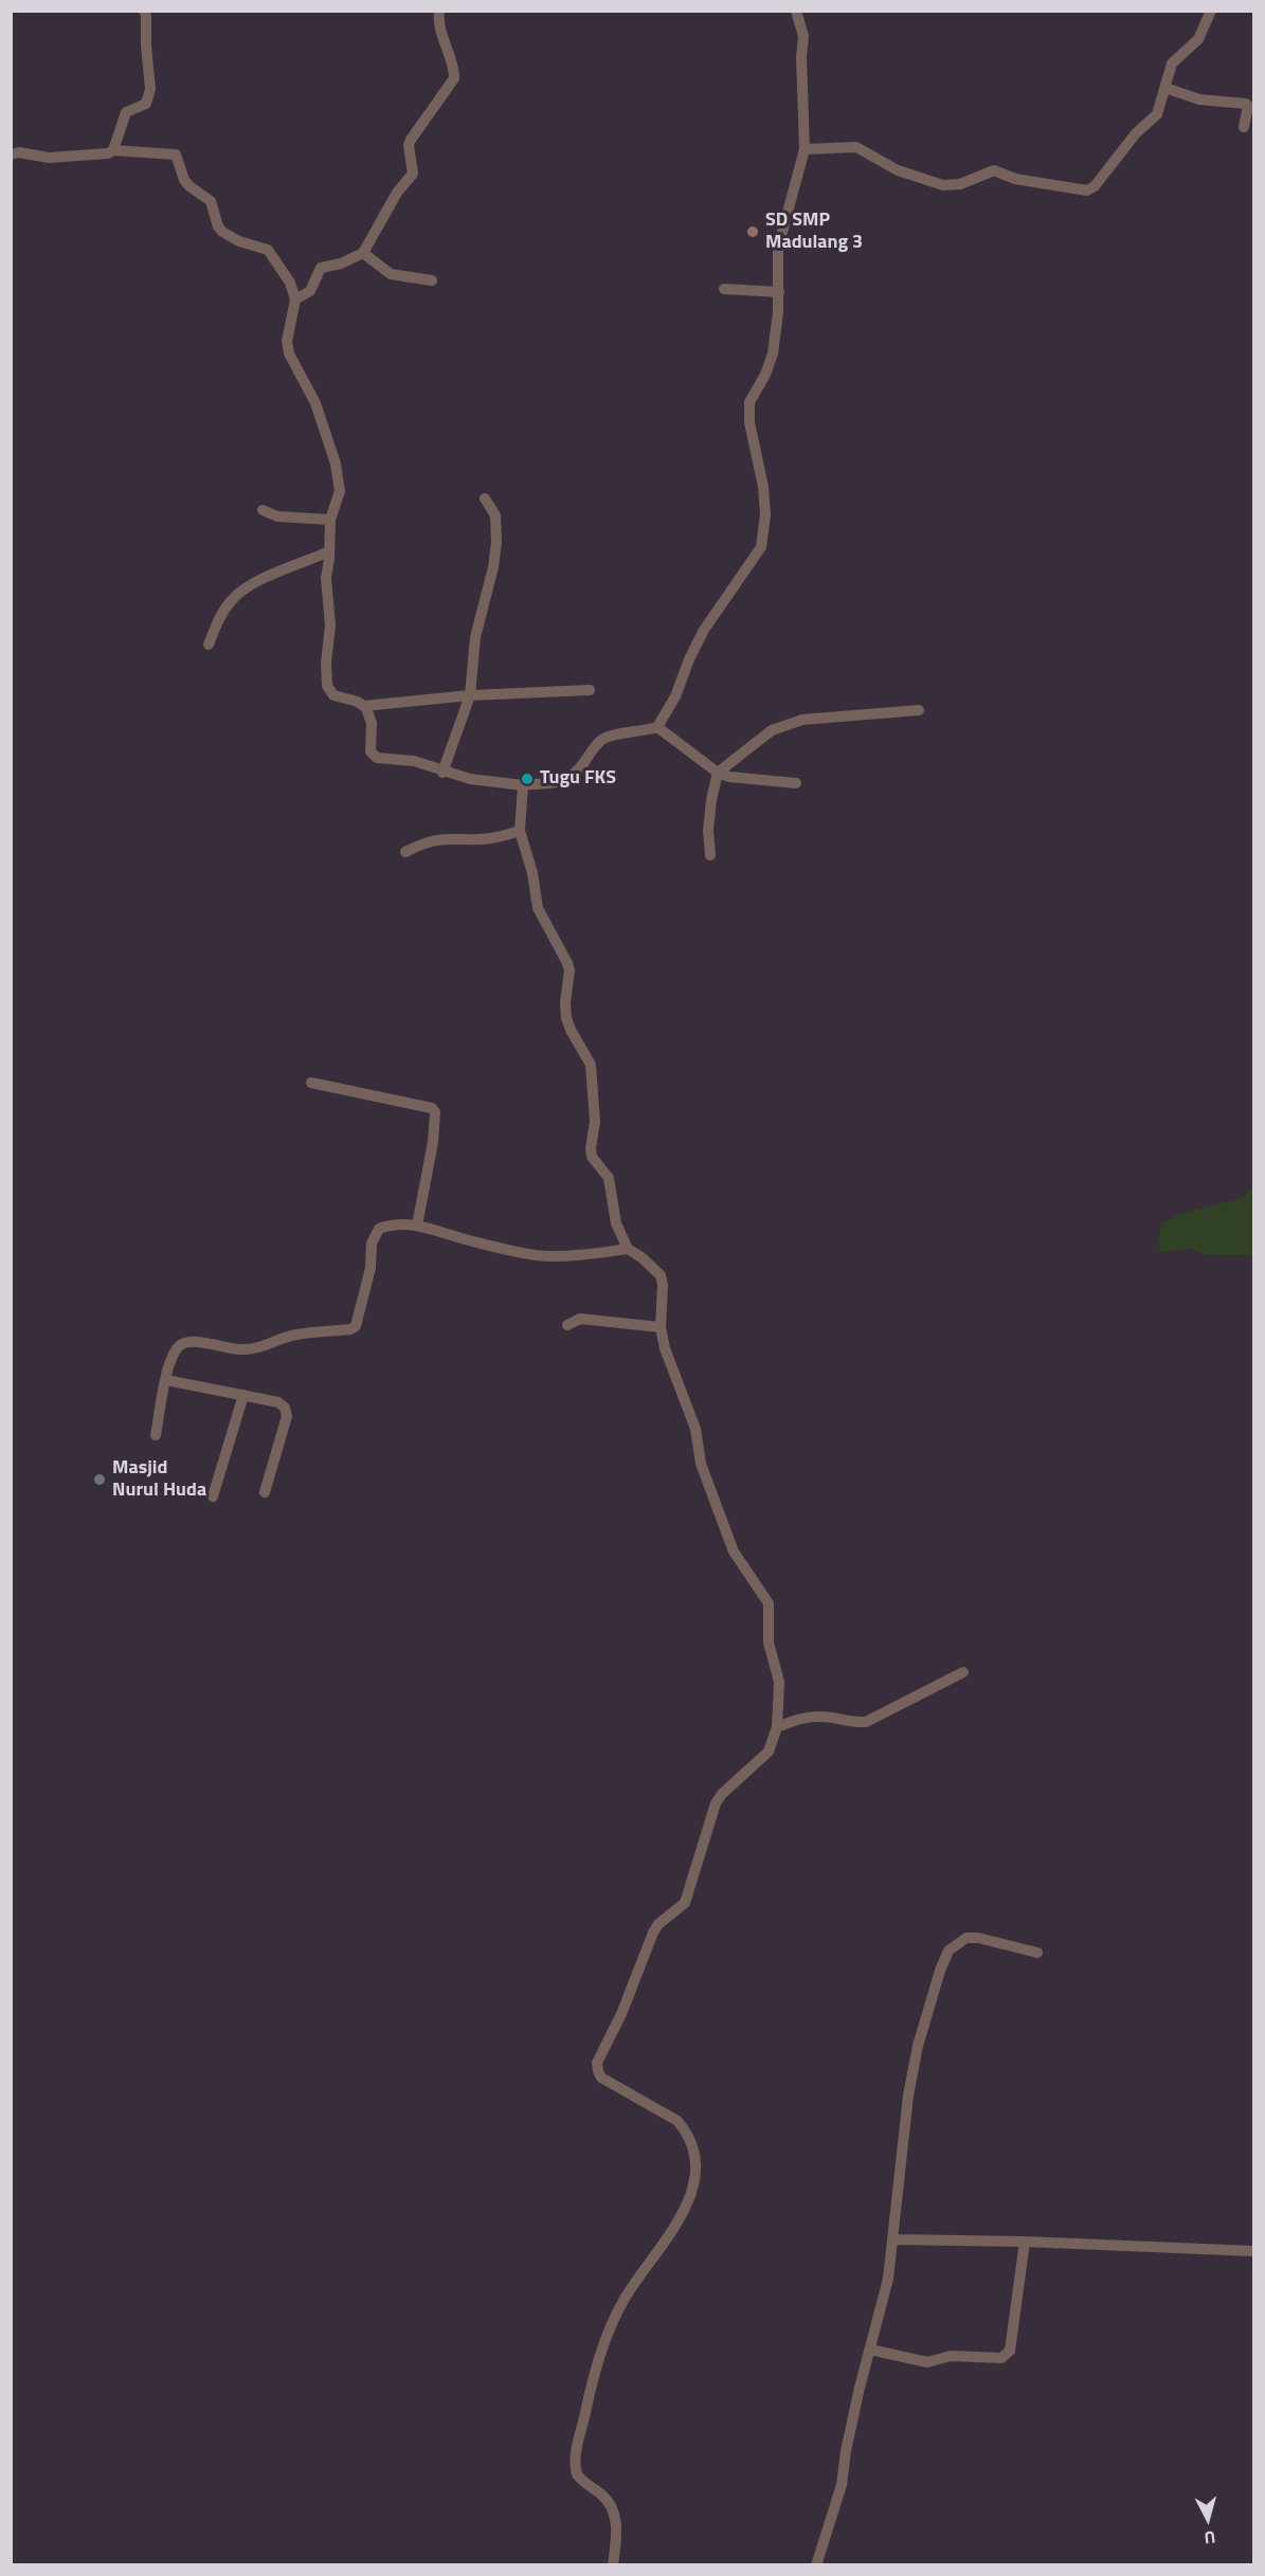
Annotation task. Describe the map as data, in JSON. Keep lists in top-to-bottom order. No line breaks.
{"places":["SD SMP Madulang 3","Tugu FKS","Masjid Nurul Huda"],"north":"bottom"}
